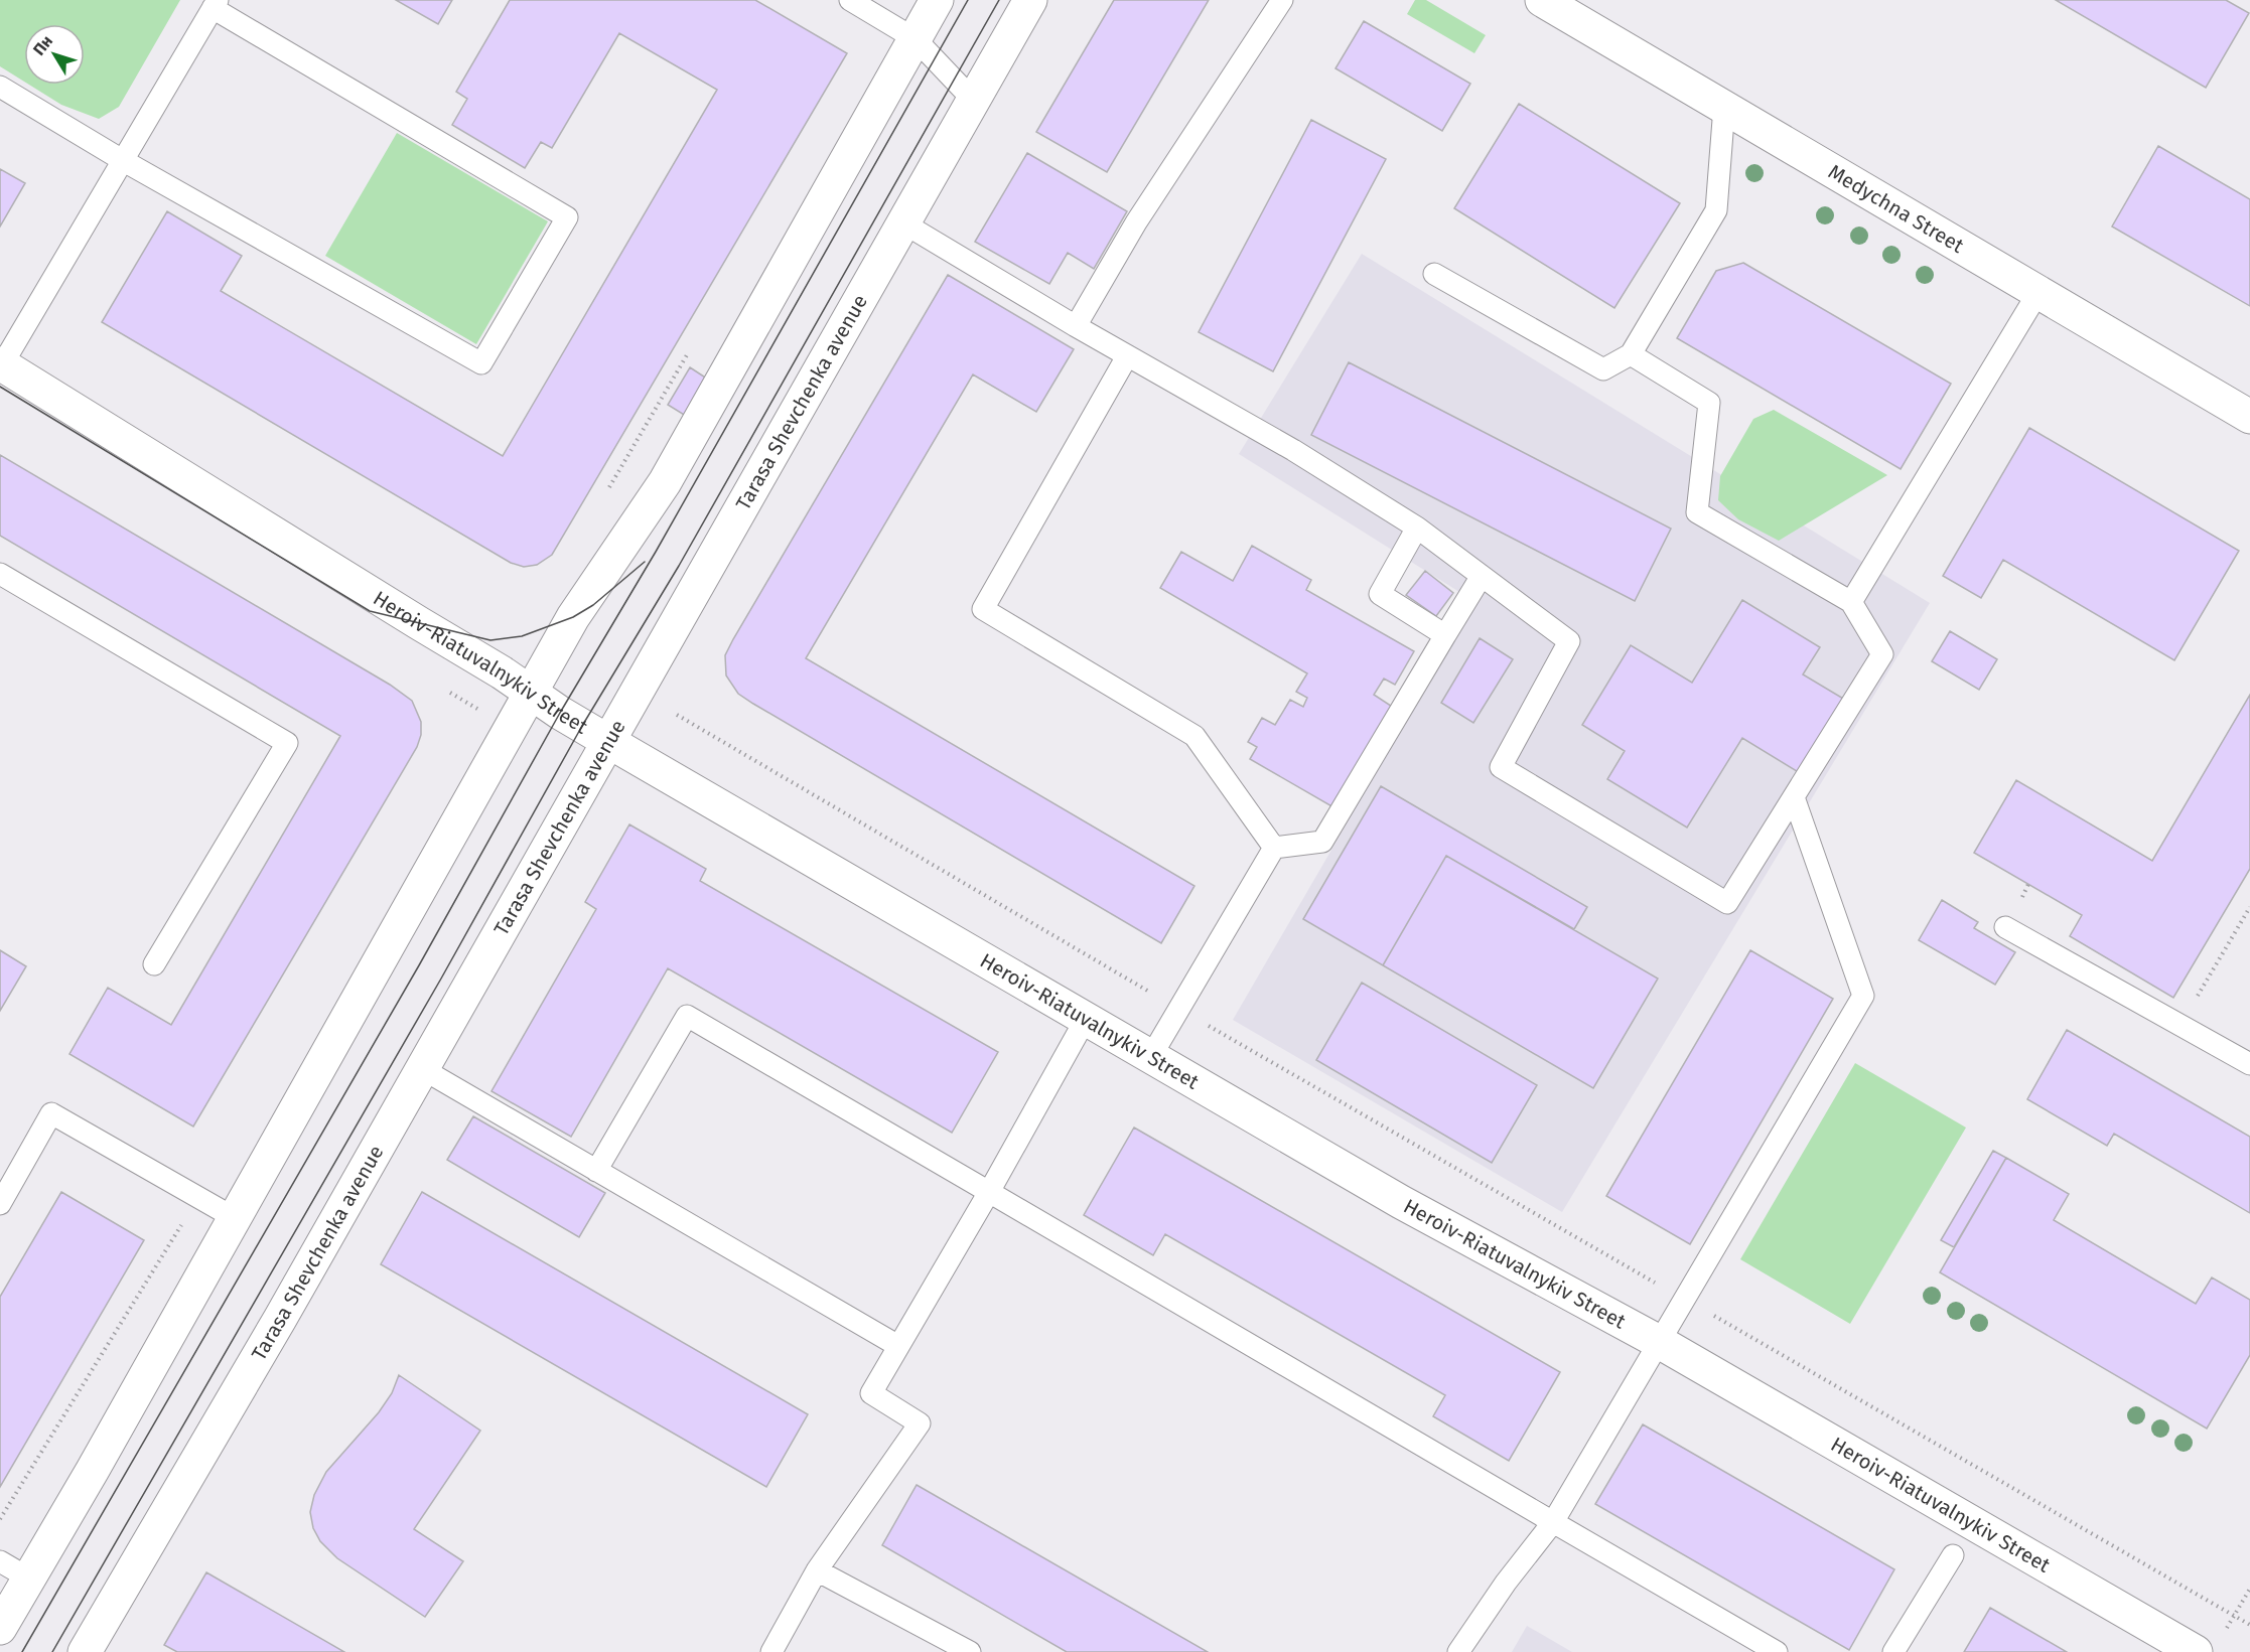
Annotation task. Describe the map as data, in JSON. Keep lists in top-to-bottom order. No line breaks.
{"streets":{"main road":["Medychna Street","Tarasa Shevchenka avenue","Heroiv-Riatuvalnykiv Street"]},"crossings":[["Tarasa Shevchenka avenue","Heroiv-Riatuvalnykiv Street"]],"north":"top left"}
